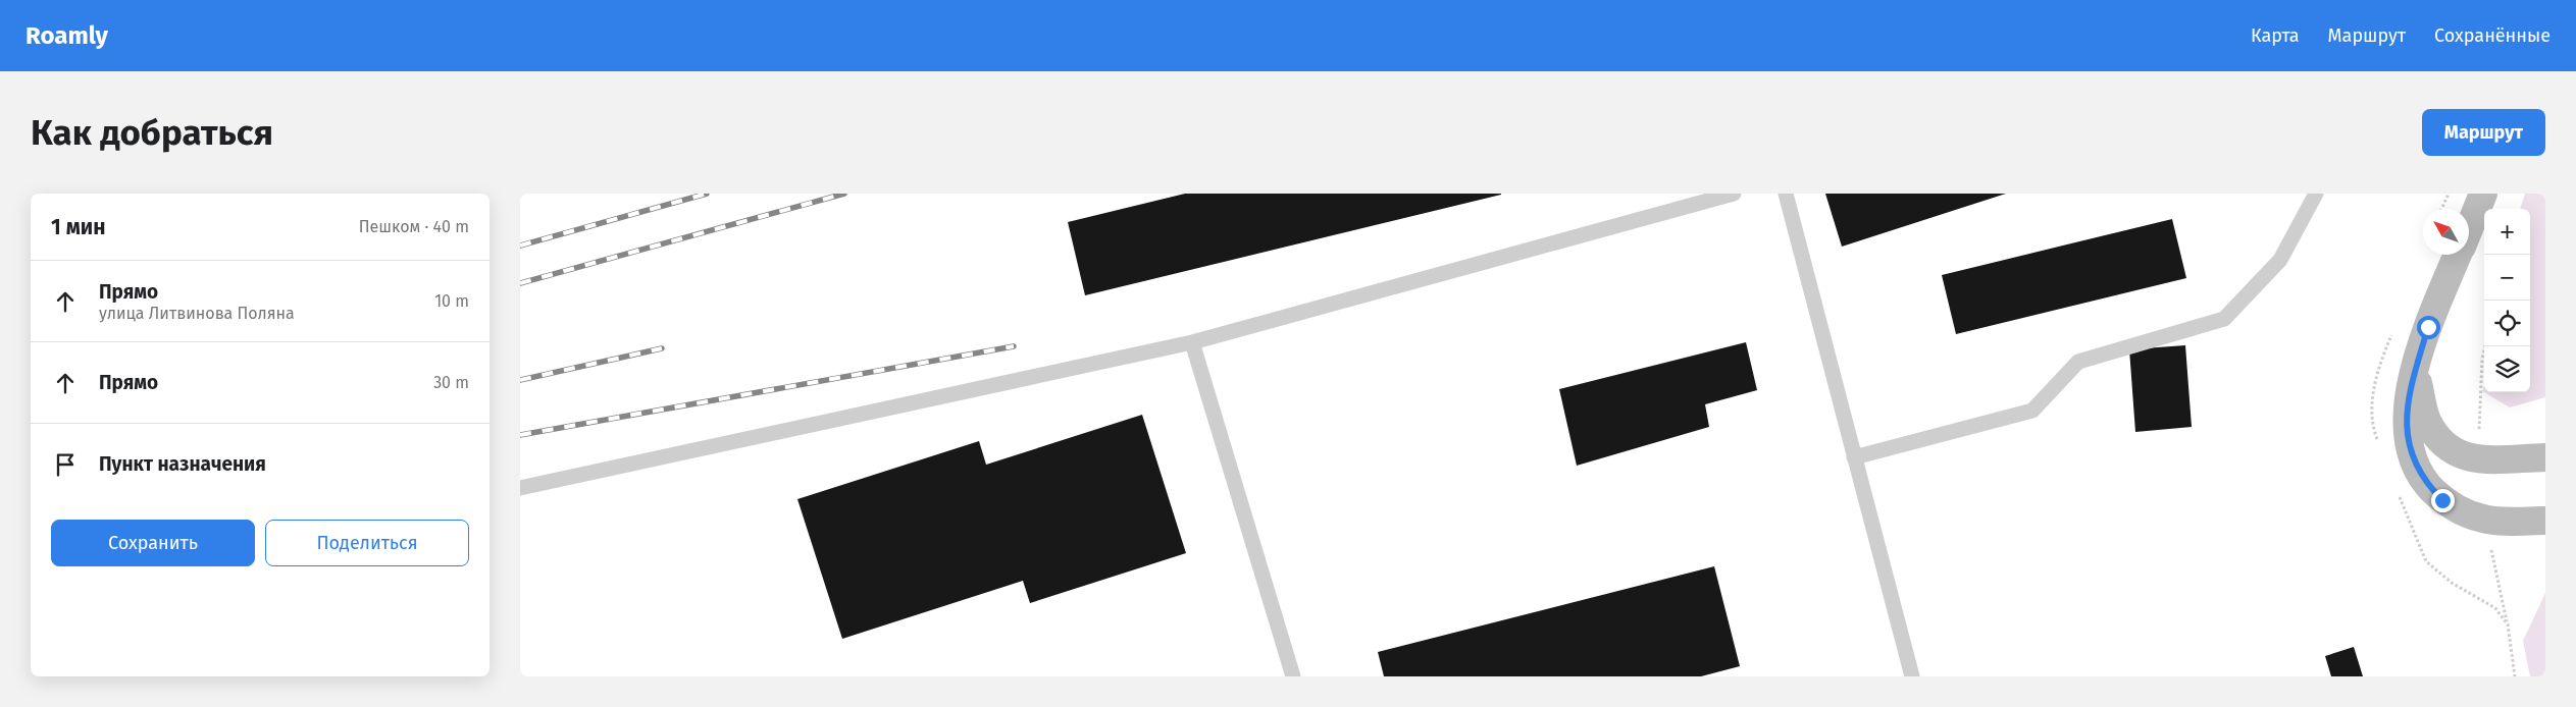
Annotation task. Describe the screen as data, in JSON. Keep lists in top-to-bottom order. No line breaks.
{"north":"top left","page":{"header":"Roamly","nav":["Карта","Маршрут","Сохранённые"],"buttons":["Маршрут",["Сохранить","Поделиться"]],"title":"Как добраться","heading":["1 мин","Пешком · 40 m"],"map_buttons":["+","−"],"list":[["Прямо","улица Литвинова Поляна","10 m"],["Прямо","30 m"],"Пункт назначения"]}}
